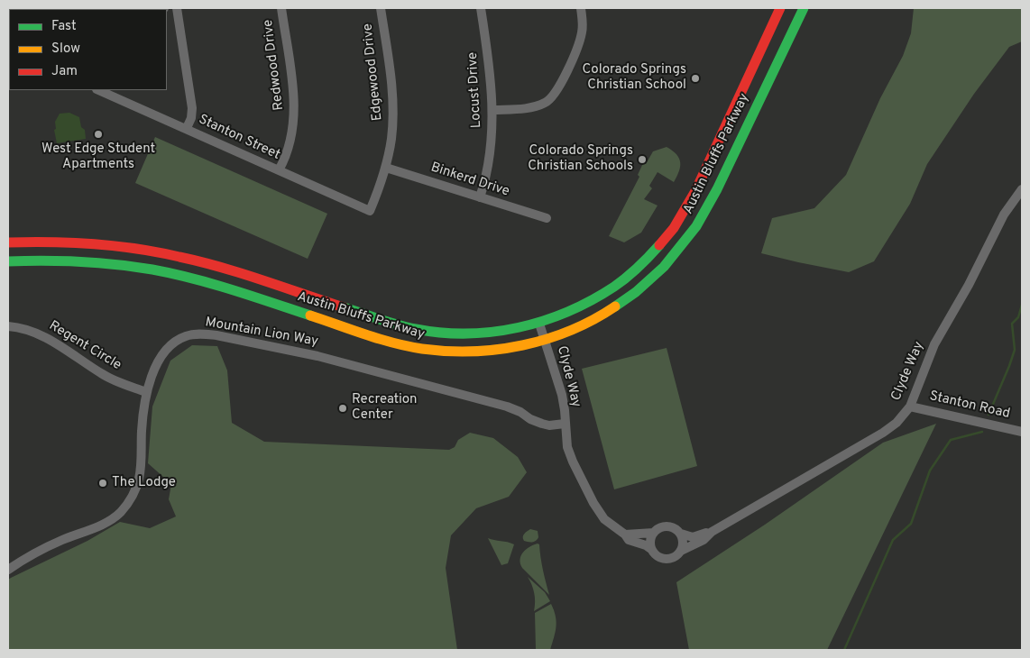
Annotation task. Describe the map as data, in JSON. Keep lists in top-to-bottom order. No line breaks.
{"streets":{"main road":["Austin Bluffs Parkway"],"street":["Redwood Drive","Edgewood Drive","Locust Drive","Stanton Street","Binkerd Drive","Mountain Lion Way","Regent Circle","Clyde Way","Stanton Road"]},"crossings":[["Redwood Drive","Stanton Street"],["Edgewood Drive","Stanton Street"],["Edgewood Drive","Binkerd Drive"],["Locust Drive","Binkerd Drive"],["Austin Bluffs Parkway","Clyde Way"],["Mountain Lion Way","Regent Circle"],["Mountain Lion Way","Clyde Way"],["Clyde Way","Stanton Road"]],"places":["Colorado Springs Christian School","West Edge Student Apartments","Colorado Springs Christian Schools","Recreation Center","The Lodge"],"legend":["Fast","Slow","Jam"]}
